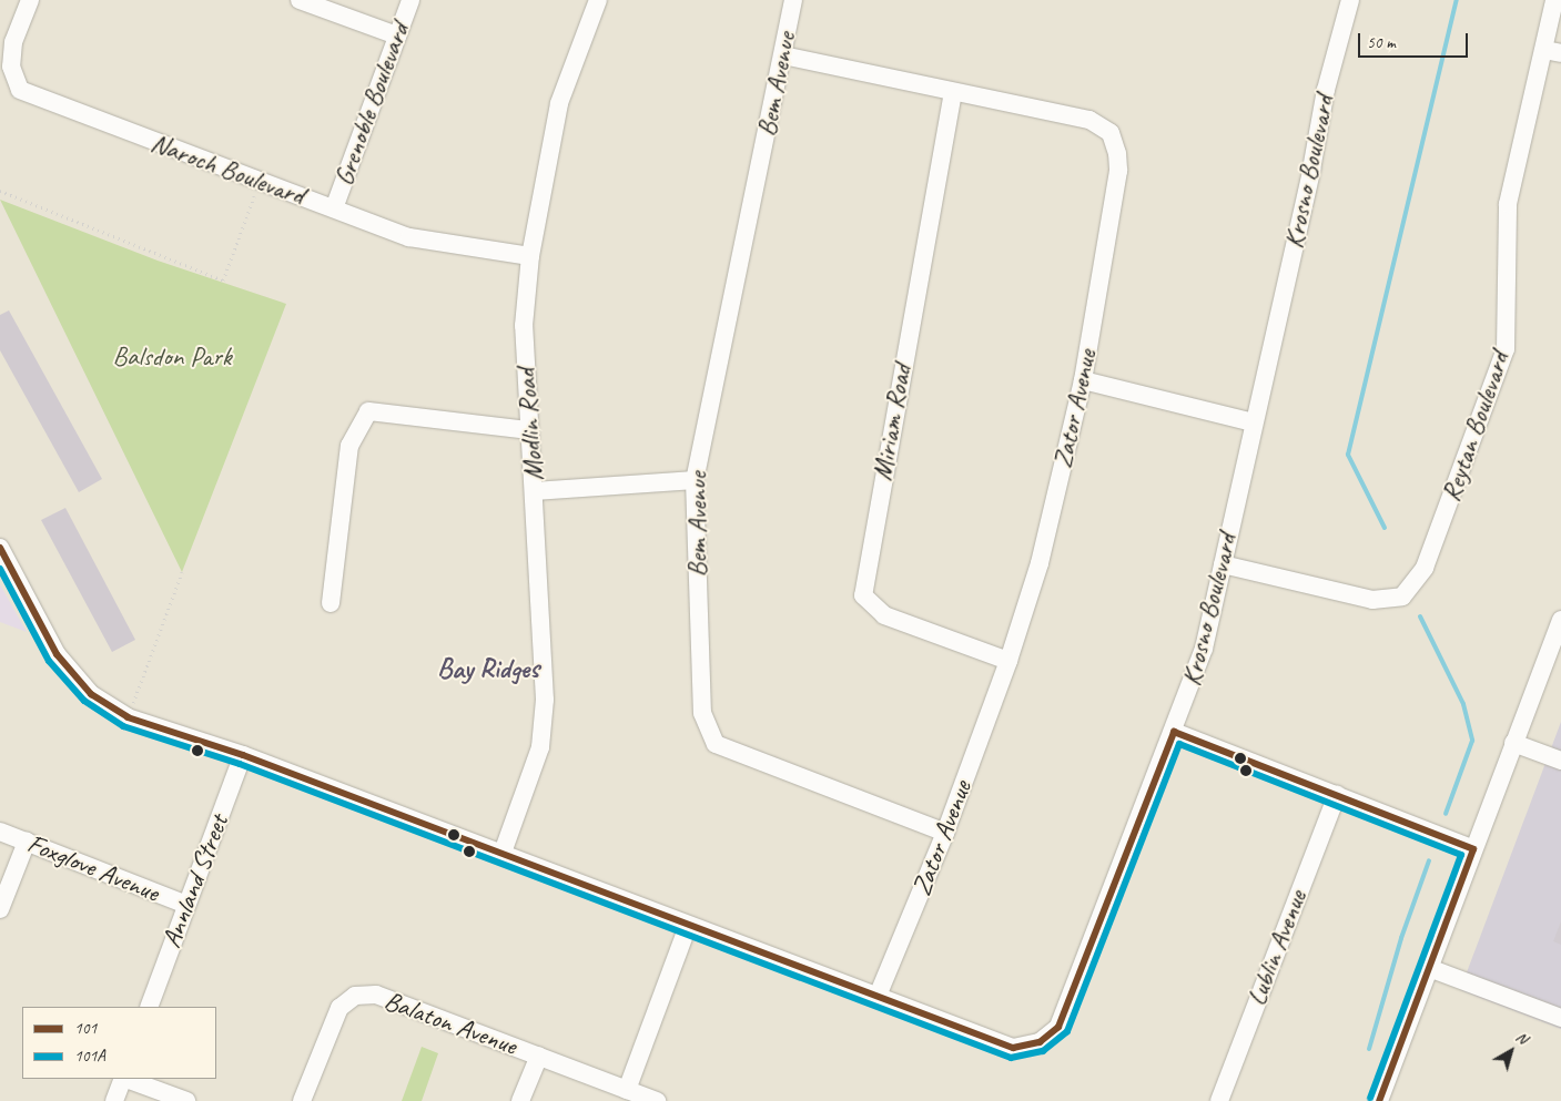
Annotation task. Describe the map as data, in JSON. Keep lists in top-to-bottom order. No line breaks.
{"streets":{"street":["Bem Avenue","Grenoble Boulevard","Naroch Boulevard","Krosno Boulevard","Zator Avenue","Miriam Road","Modlin Road","Reytan Boulevard","Foxglove Avenue","Annland Street","Lublin Avenue","Balaton Avenue"]},"crossings":[["Bem Avenue","Zator Avenue"],["Grenoble Boulevard","Naroch Boulevard"],["Naroch Boulevard","Modlin Road"],["Krosno Boulevard","Zator Avenue"],["Krosno Boulevard","Modlin Road"],["Krosno Boulevard","Reytan Boulevard"],["Krosno Boulevard","Annland Street"],["Zator Avenue","Miriam Road"],["Foxglove Avenue","Annland Street"]],"districts":["Bay Ridges"],"parks":["Balsdon Park"],"lines":["transit line 101","transit line 101A"],"legend":["101","101A"],"scale_bar":"50 m","north":"top right"}
